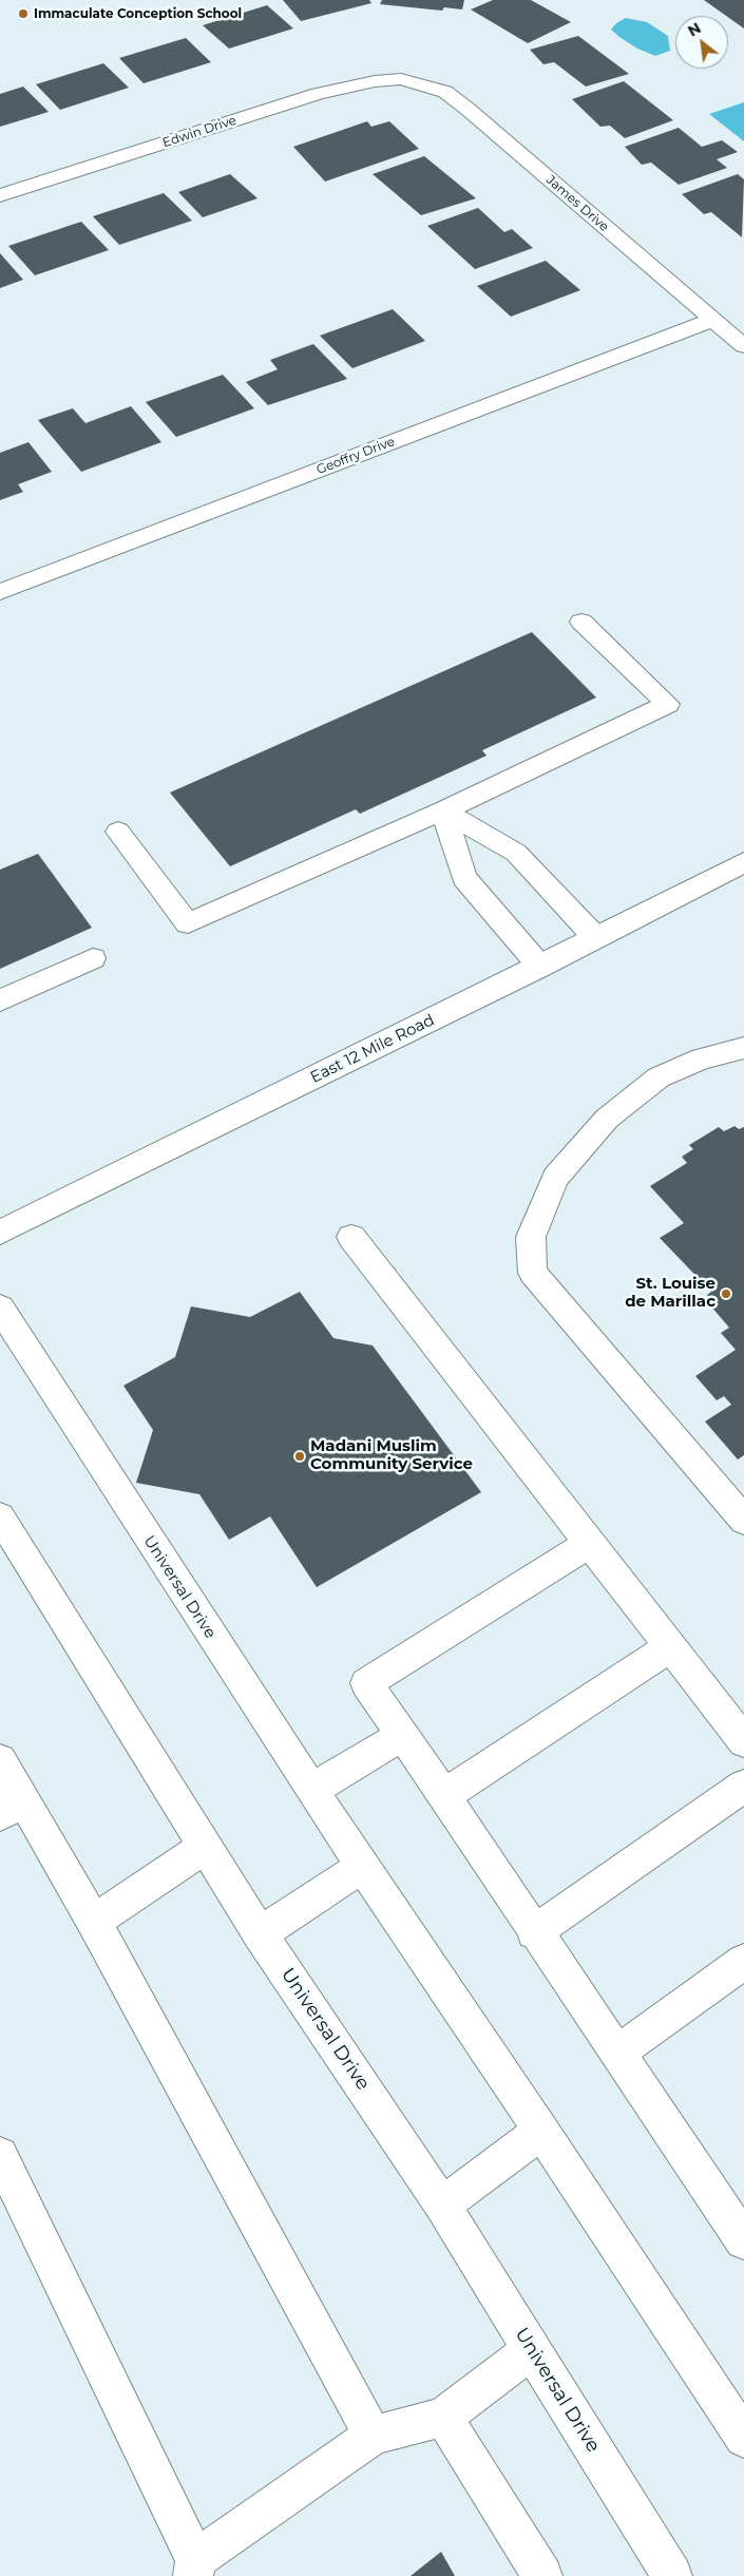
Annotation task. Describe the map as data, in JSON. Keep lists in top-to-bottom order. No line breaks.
{"streets":{"street":["Edwin Drive","James Drive","Geoffry Drive","East 12 Mile Road","Universal Drive"]},"crossings":[["Edwin Drive","James Drive"],["James Drive","Geoffry Drive"]],"places":["Immaculate Conception School","St. Louise de Marillac","Madani Muslim Community Service"],"north":"top left"}
